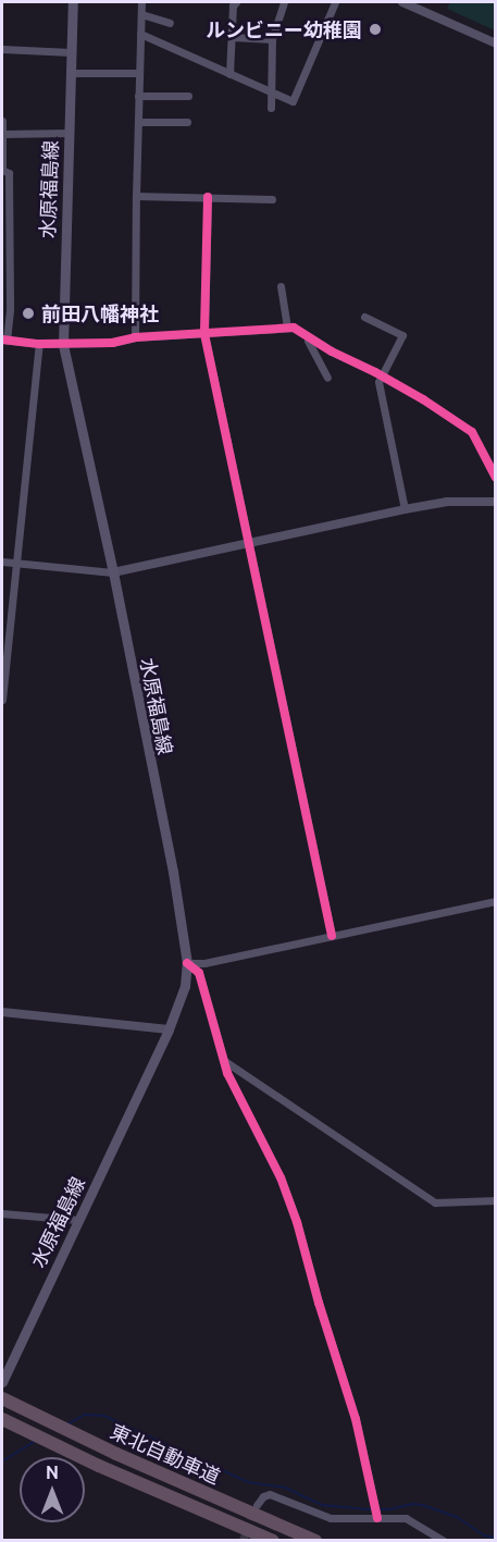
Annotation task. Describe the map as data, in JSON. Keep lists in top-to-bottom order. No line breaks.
{"streets":{"highway":["東北自動車道"],"main road":["水原福島線"]},"places":["ルンビニー幼稚園","前田八幡神社"],"north":"top"}
